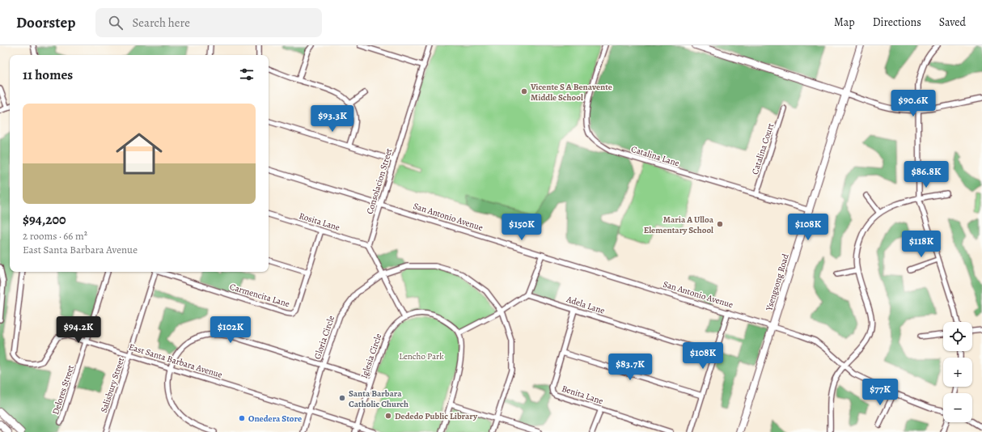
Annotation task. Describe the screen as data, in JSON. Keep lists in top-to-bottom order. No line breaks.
{"streets":{"main road":["Ysengsong Road"],"street":["Catalina Court","Catalina Lane","Consolacion Street","San Antonio Avenue","Rosita Lane","Carmencita Lane","Adela Lane","Gloria Circle","Iglesia Circle","East Santa Barbara Avenue","Salisbury Street","Delores Street","Benita Lane"]},"crossings":[["Catalina Court","Catalina Lane"],["Catalina Lane","Ysengsong Road"],["Consolacion Street","San Antonio Avenue"],["Consolacion Street","Rosita Lane"],["San Antonio Avenue","Ysengsong Road"],["Rosita Lane","Carmencita Lane"],["Adela Lane","Benita Lane"],["Gloria Circle","East Santa Barbara Avenue"],["Iglesia Circle","East Santa Barbara Avenue"],["East Santa Barbara Avenue","Salisbury Street"],["East Santa Barbara Avenue","Delores Street"]],"parks":["Lencho Park"],"places":["Vicente S A Benavente Middle School","Maria A Ulloa Elementary School","Santa Barbara Catholic Church","Dededo Public Library","Onedera Store"],"page":{"header":"Doorstep","search":"Search here","nav":["Map","Directions","Saved"],"heading":"11 homes","price":["$90.6K","$93.3K","$86.8K","$150K","$108K","$118K","$94.2K","$102K","$108K","$83.7K","$77K"],"list":[{"name":"$94,200","note":"2 rooms · 66 m² · East Santa Barbara Avenue"}],"map_buttons":["+","−"]}}
